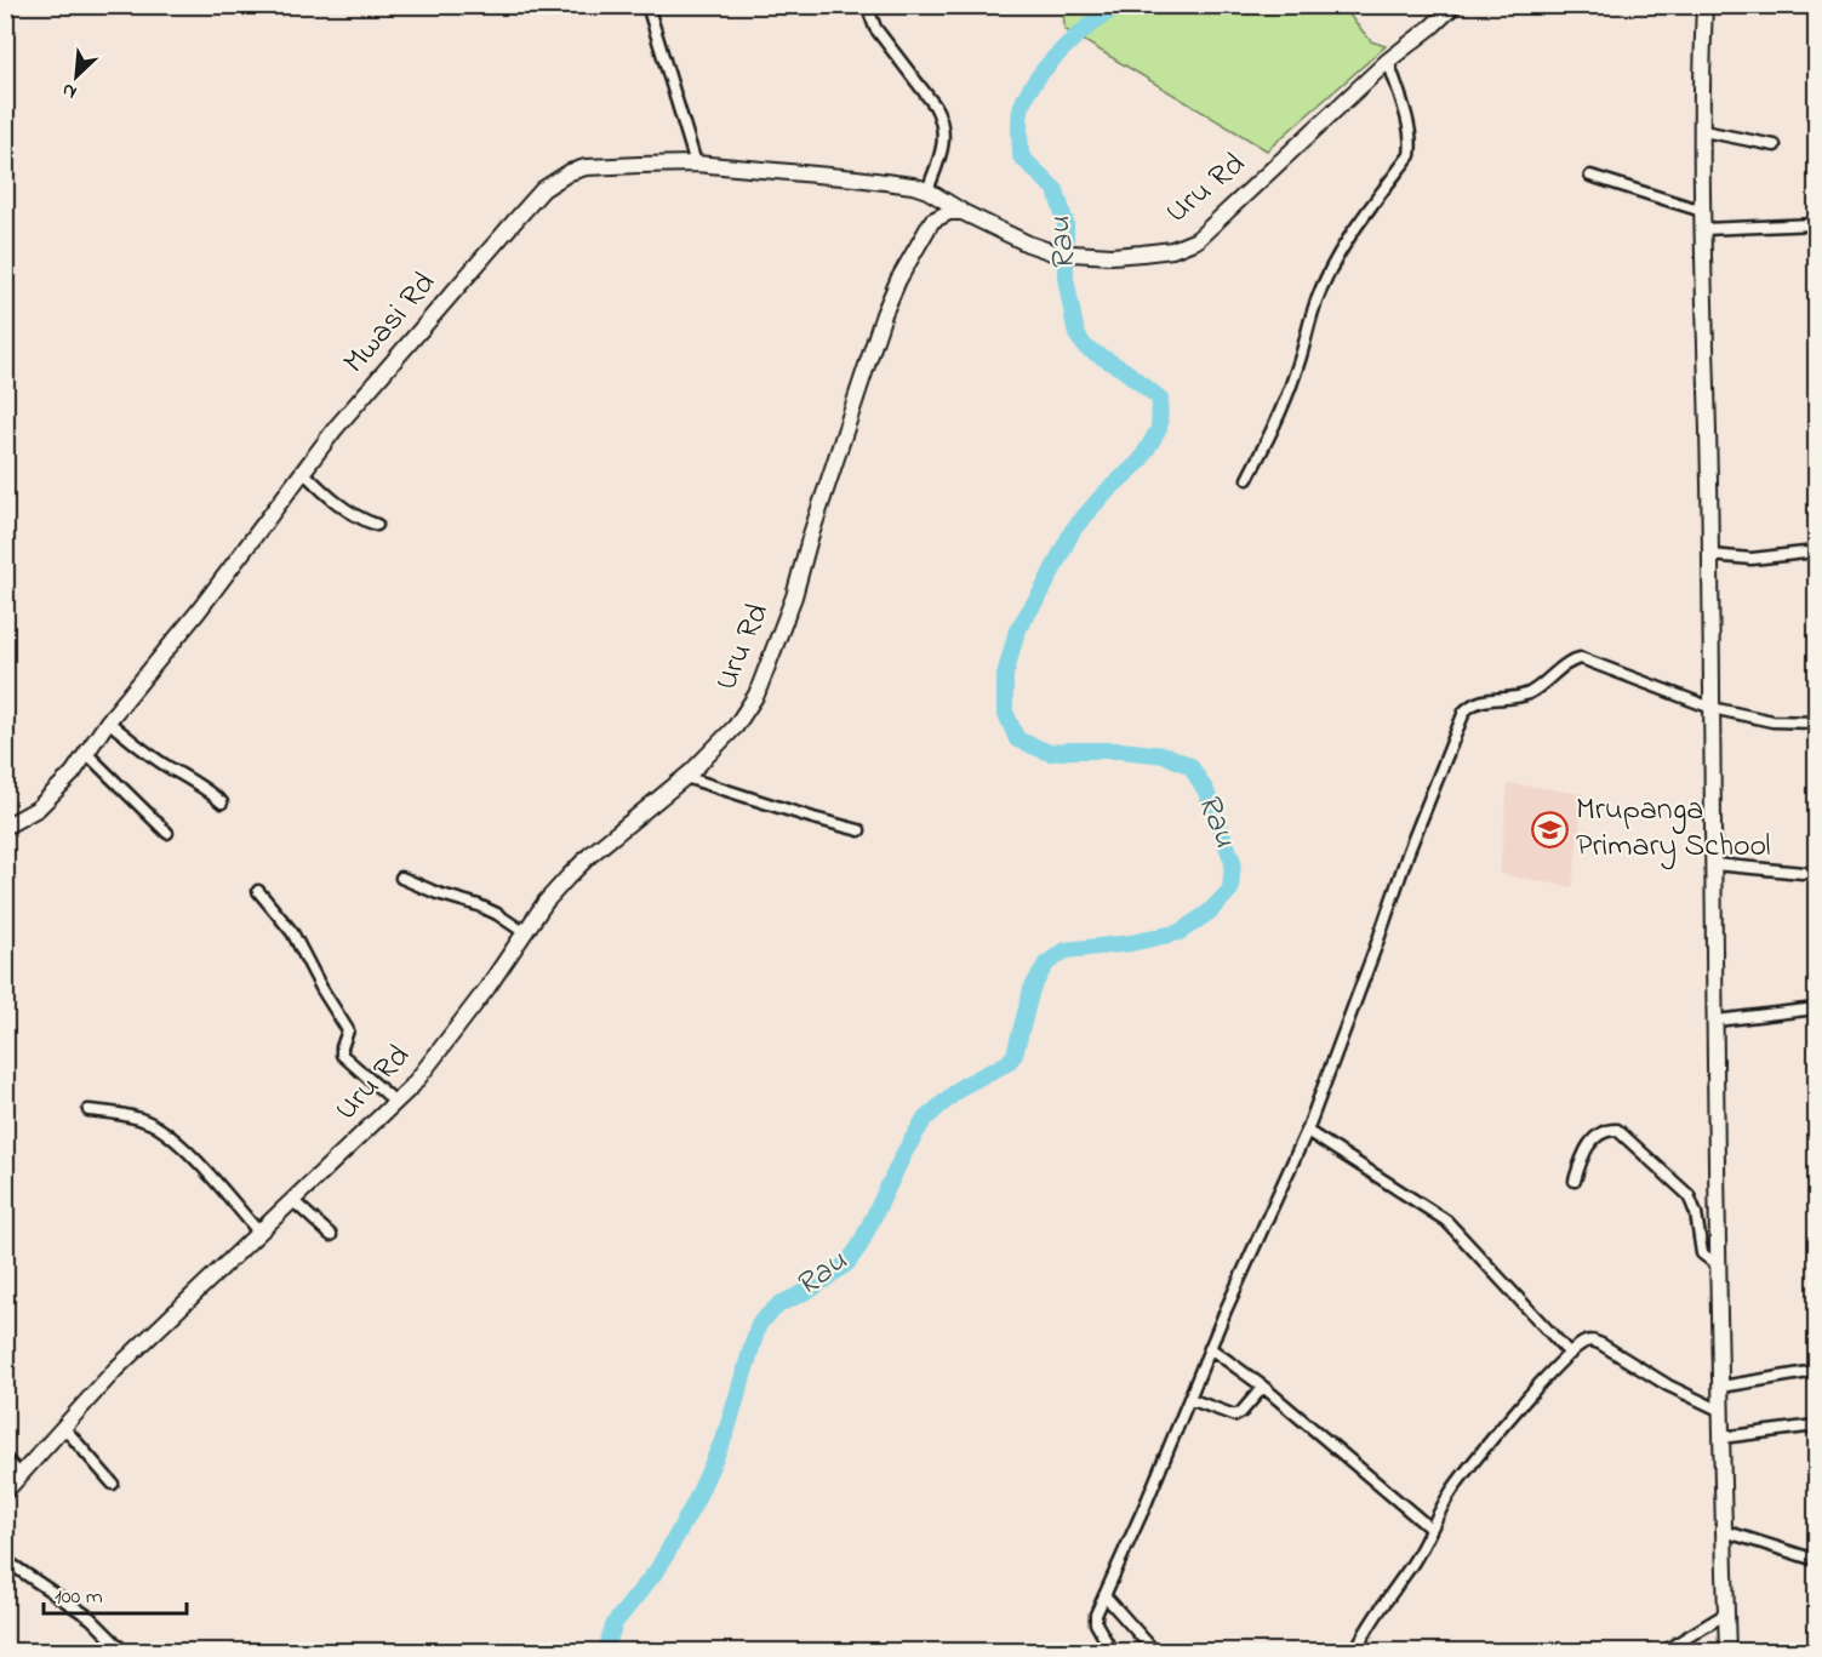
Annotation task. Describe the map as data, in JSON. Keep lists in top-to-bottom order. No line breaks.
{"streets":{"street":["Uru Rd","Mwasi Rd"]},"crossings":[["Uru Rd","Mwasi Rd"]],"water":["Rau"],"places":{"school or university":["Mrupanga Primary School"]},"scale_bar":"100 m","north":"bottom left"}
